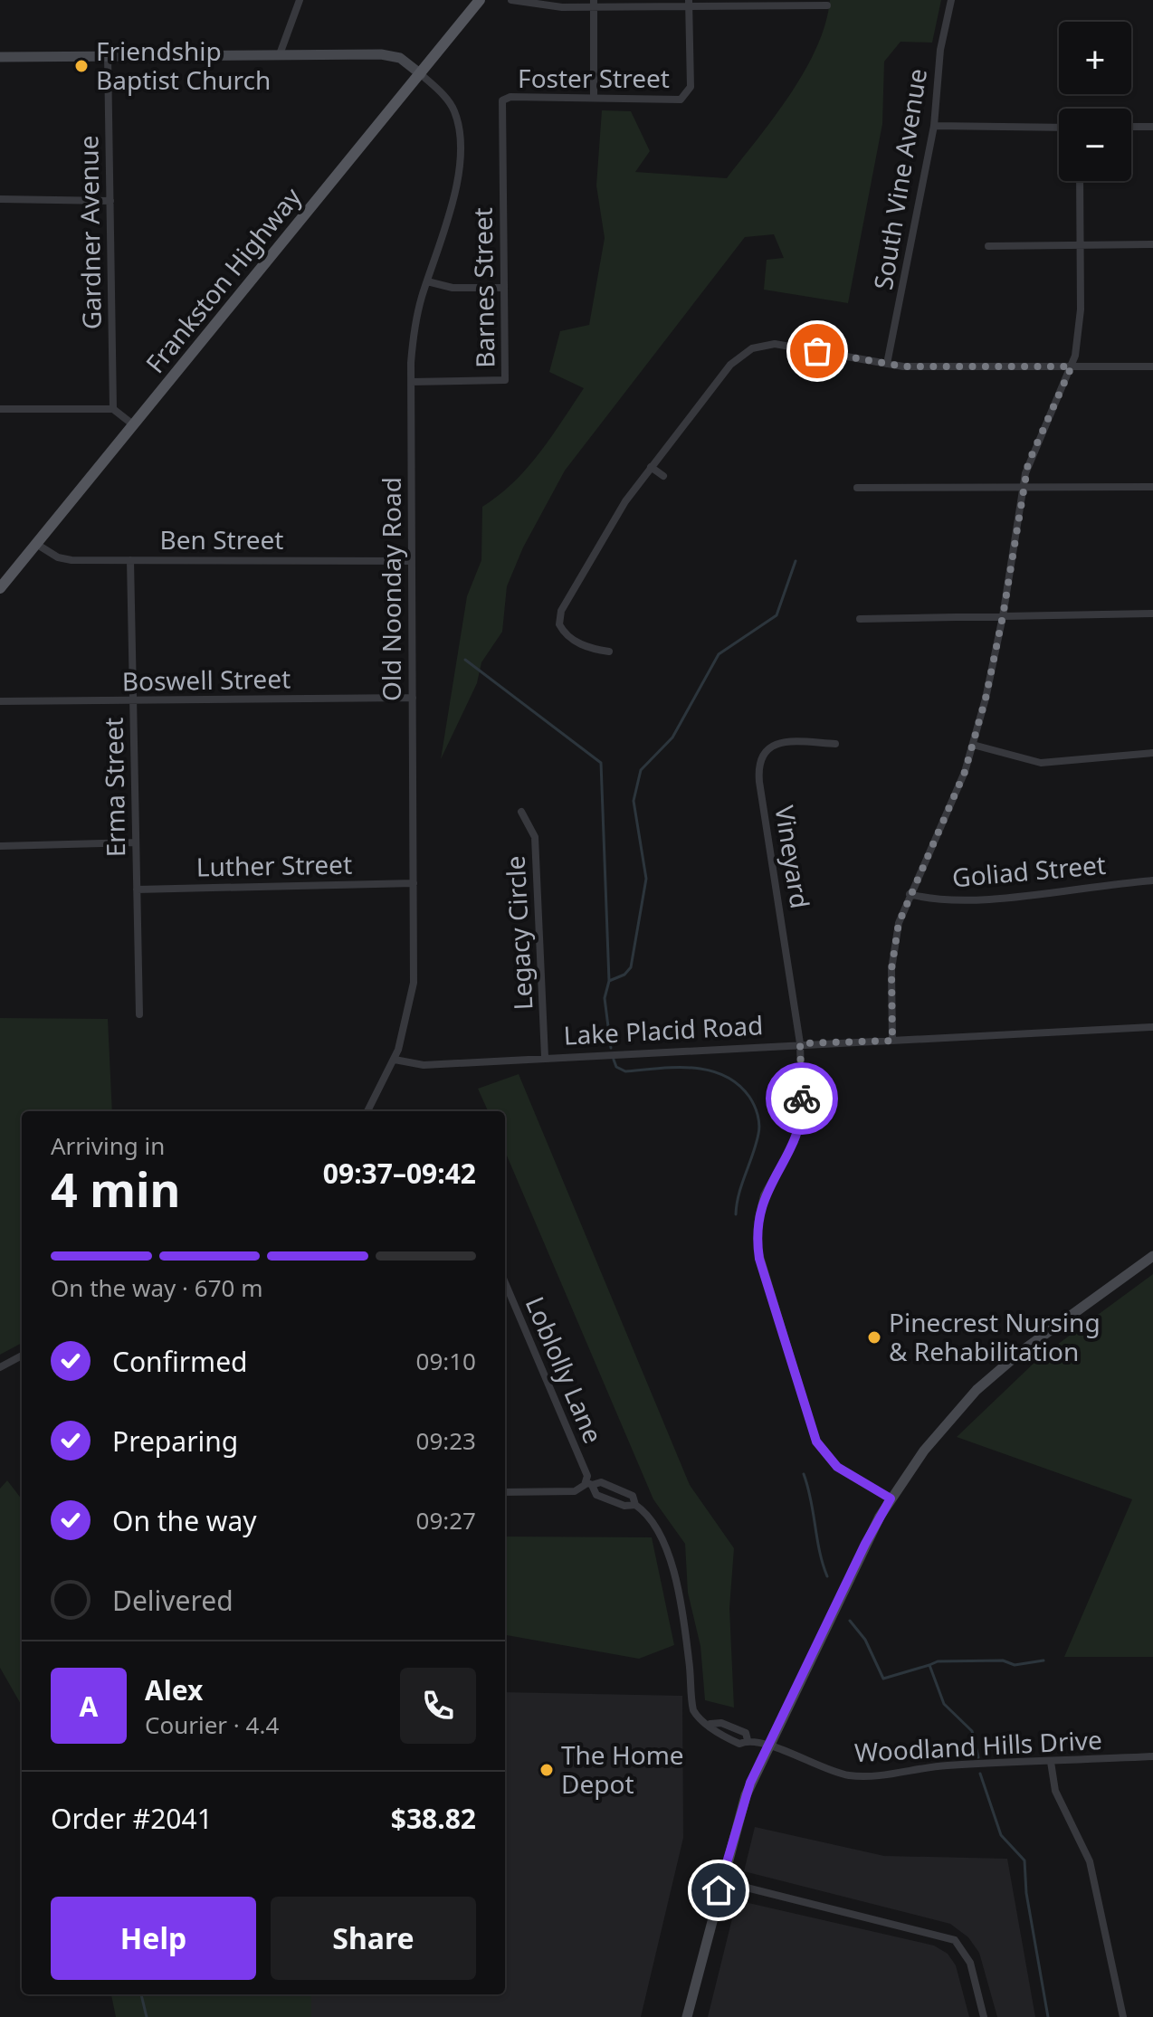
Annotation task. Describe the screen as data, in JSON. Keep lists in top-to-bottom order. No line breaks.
{"streets":{"main road":["Frankston Highway"],"street":["Foster Street","South Vine Avenue","Gardner Avenue","Barnes Street","Ben Street","Old Noonday Road","Boswell Street","Erma Street","Vineyard","Luther Street","Goliad Street","Legacy Circle","Lake Placid Road","Loblolly Lane","Woodland Hills Drive"]},"crossings":[["Foster Street","Barnes Street"],["Frankston Highway","Ben Street"],["Frankston Highway","Old Noonday Road"],["Barnes Street","Old Noonday Road"],["Ben Street","Old Noonday Road"],["Ben Street","Erma Street"],["Old Noonday Road","Boswell Street"],["Old Noonday Road","Luther Street"],["Old Noonday Road","Lake Placid Road"],["Boswell Street","Erma Street"],["Erma Street","Luther Street"],["Vineyard","Lake Placid Road"],["Legacy Circle","Lake Placid Road"],["Loblolly Lane","Woodland Hills Drive"]],"places":["Friendship Baptist Church","Pinecrest Nursing & Rehabilitation","The Home Depot"],"page":{"map_buttons":["+","−"],"heading":["4 min","Arriving in","09:37–09:42"],"panel":["Alex","Courier · 4.4","Order #2041","$38.82"],"bar":"On the way · 670 m","list":[["Confirmed","09:10"],["Preparing","09:23"],["On the way","09:27"],"Delivered"],"round":"A","buttons":["Help","Share"]}}
